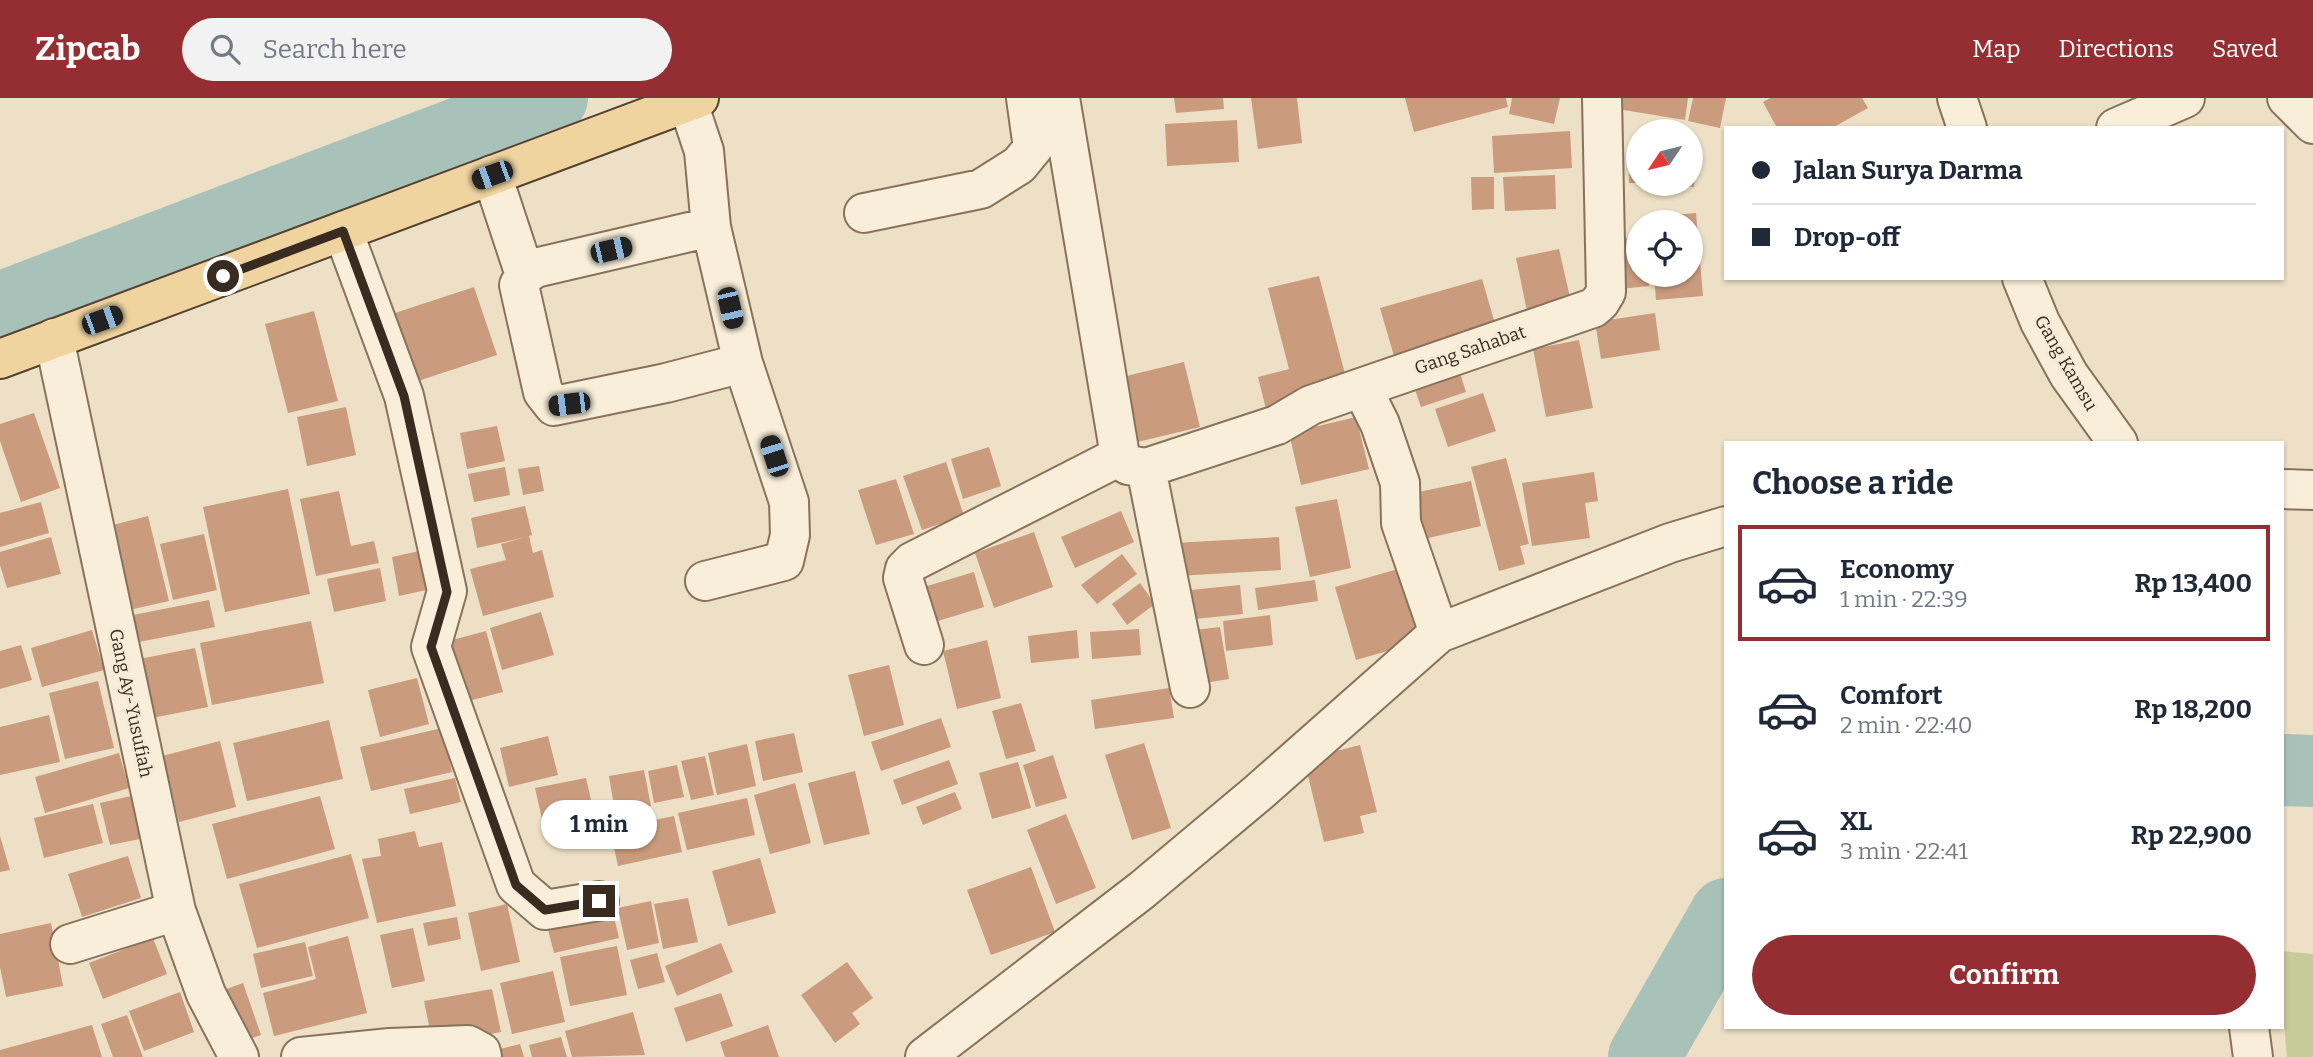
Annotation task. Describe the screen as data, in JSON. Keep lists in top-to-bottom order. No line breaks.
{"streets":{"street":["Gang Sahabat","Gang Kamsu","Gang Ay-Yusufiah"]},"north":"bottom left","page":{"header":"Zipcab","search":"Search here","nav":["Map","Directions","Saved"],"banner":["Jalan Surya Darma","Drop-off"],"heading":"Choose a ride","list":[{"name":"Economy","note":"1 min · 22:39","value":"Rp 13,400"},{"name":"Comfort","note":"2 min · 22:40","value":"Rp 18,200"},{"name":"XL","note":"3 min · 22:41","value":"Rp 22,900"}],"bubble":"1 min","buttons":"Confirm"}}
